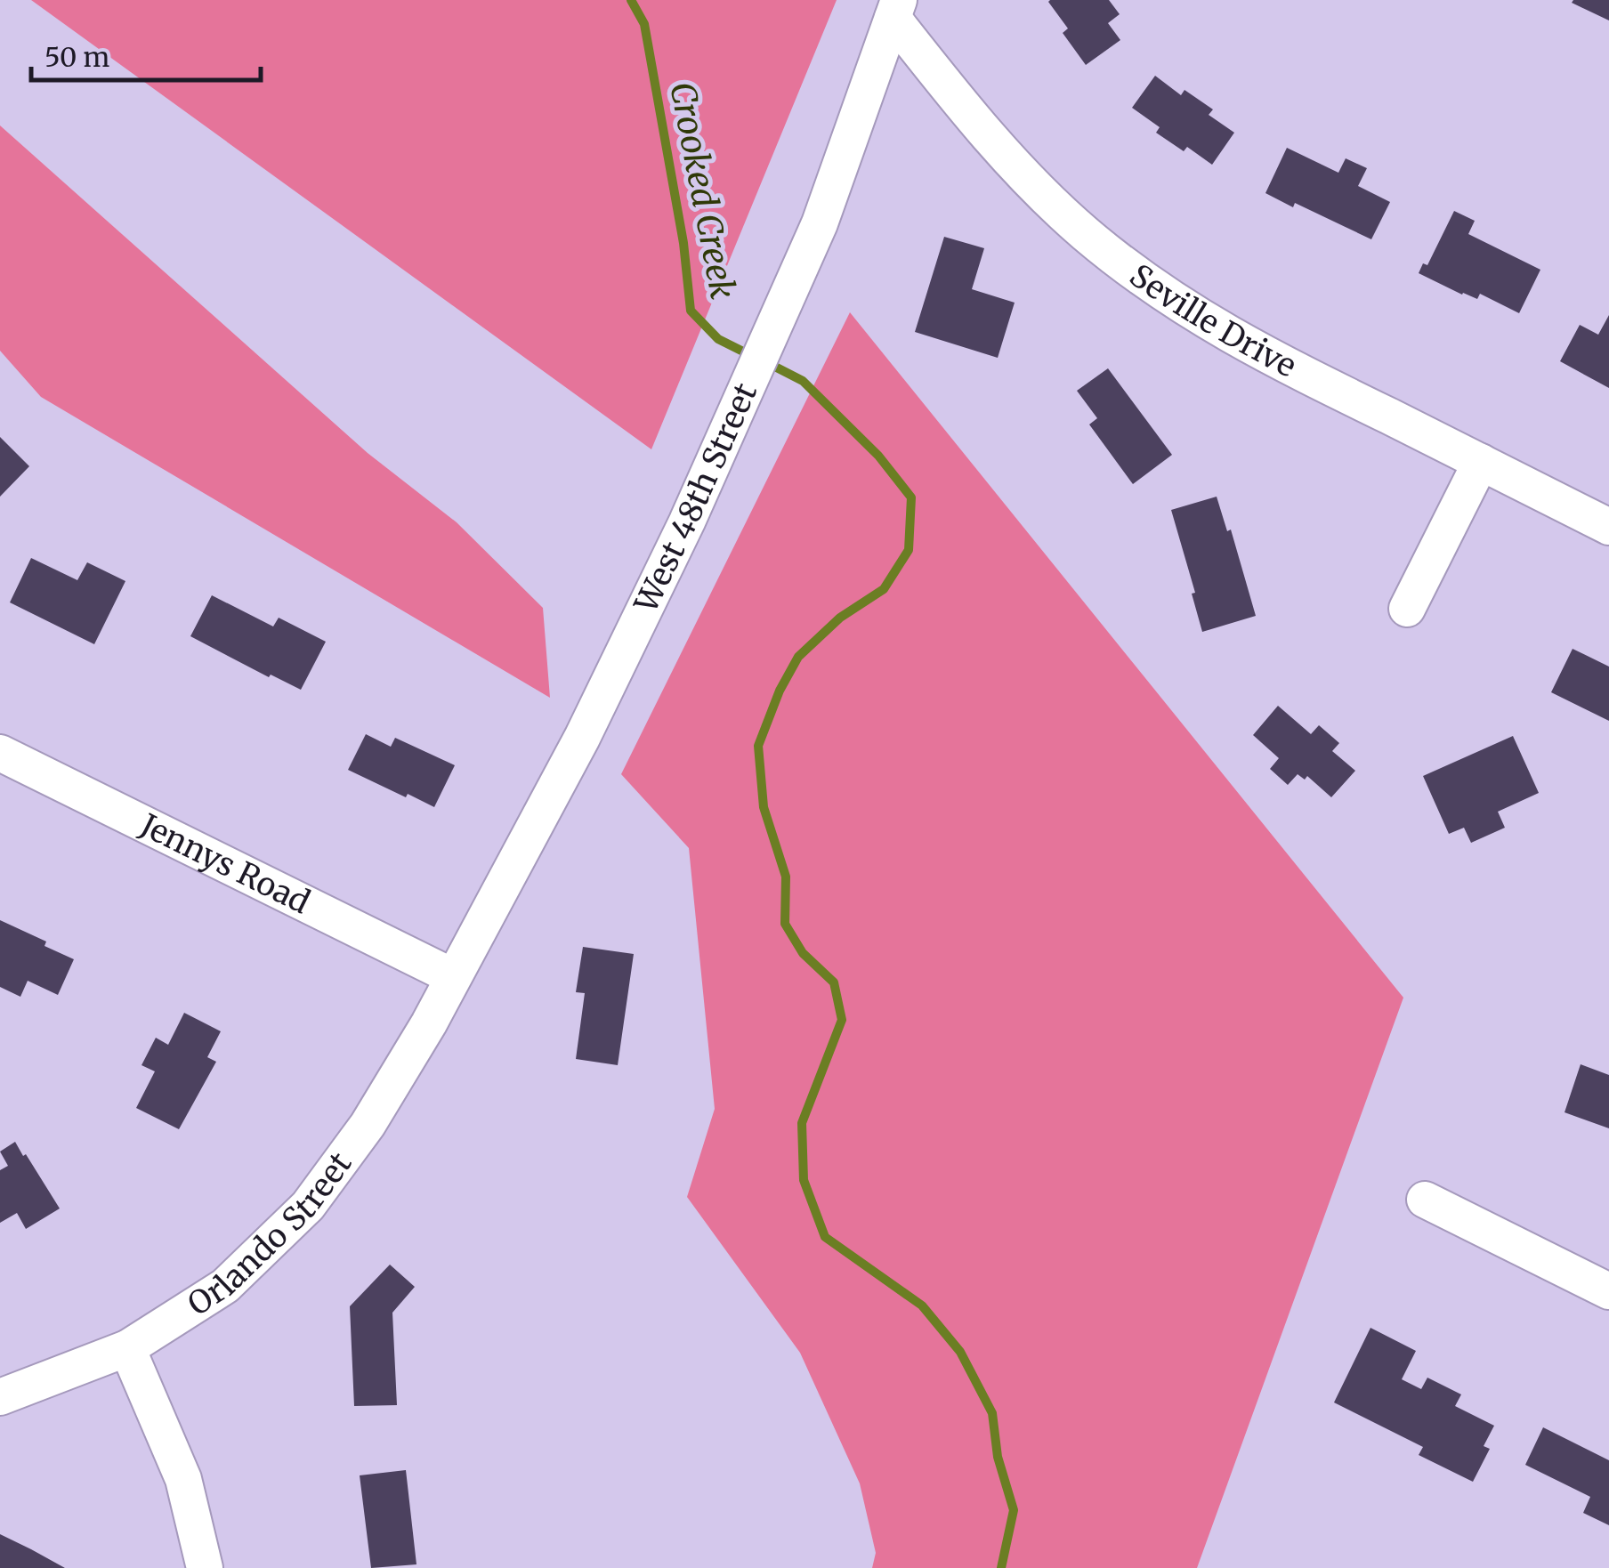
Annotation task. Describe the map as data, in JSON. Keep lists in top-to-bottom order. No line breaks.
{"streets":{"street":["Seville Drive","West 48th Street","Jennys Road","Orlando Street"]},"crossings":[["Seville Drive","West 48th Street"],["West 48th Street","Jennys Road"],["West 48th Street","Orlando Street"],["Jennys Road","Orlando Street"]],"water":["Crooked Creek"],"scale_bar":"50 m"}
